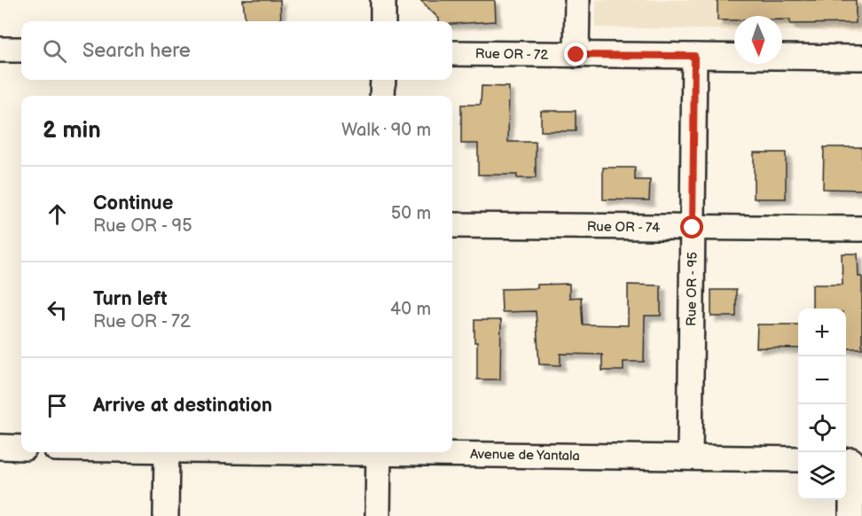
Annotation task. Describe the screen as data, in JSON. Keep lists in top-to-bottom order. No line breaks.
{"streets":{"street":["Rue OR - 72","Rue OR - 74","Rue OR - 95","Avenue de Yantala"]},"crossings":[["Rue OR - 72","Rue OR - 95"],["Rue OR - 74","Rue OR - 95"],["Rue OR - 95","Avenue de Yantala"]],"north":"bottom","page":{"search":"Search here","heading":["2 min","Walk · 90 m"],"list":[["Continue","Rue OR - 95","50 m"],["Turn left","Rue OR - 72","40 m"],"Arrive at destination"],"map_buttons":["+","−"]}}
